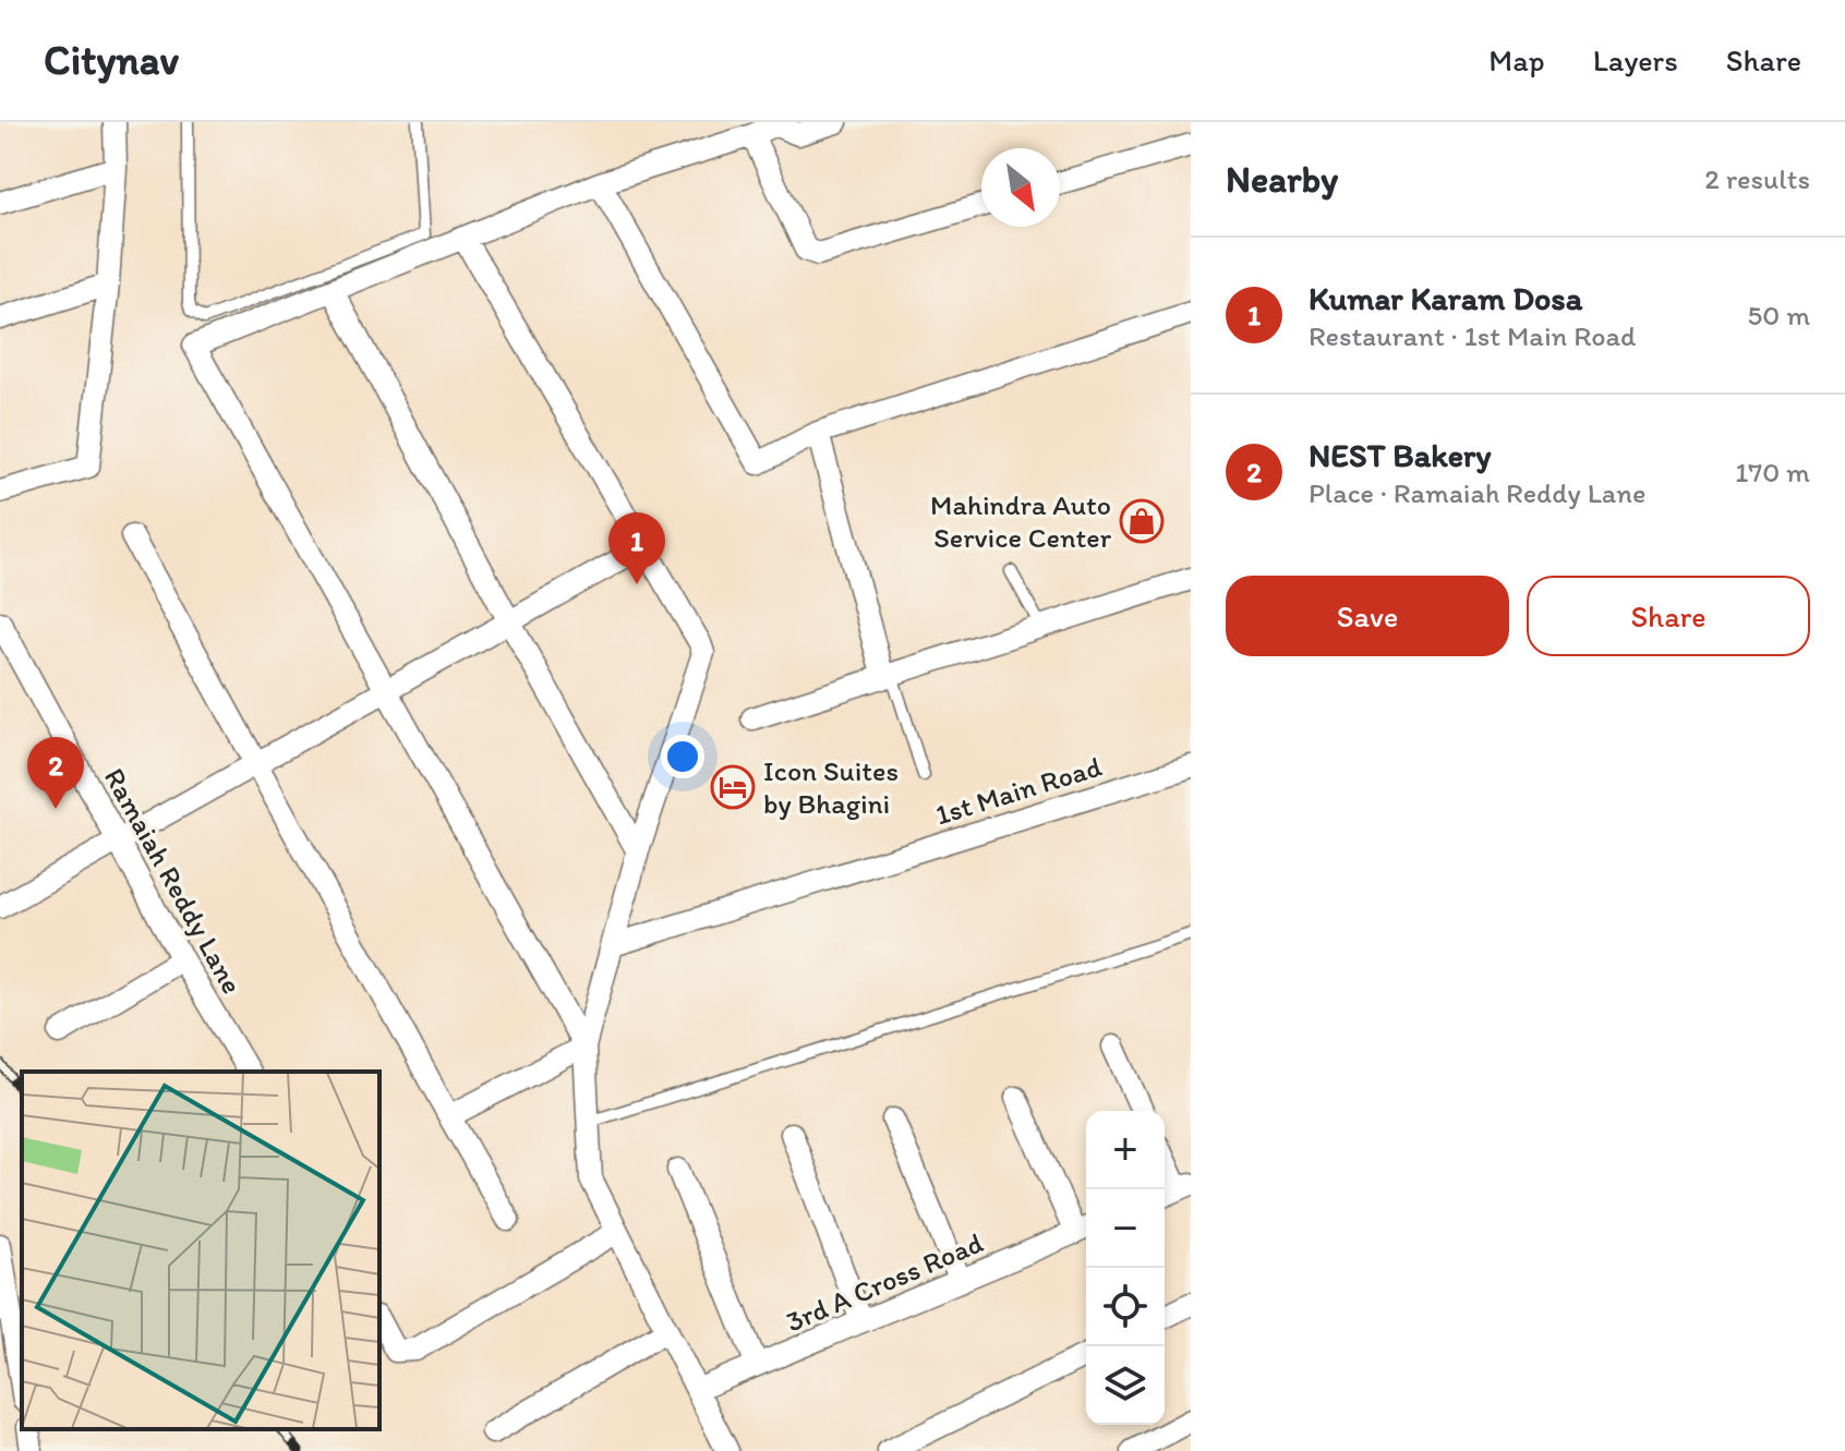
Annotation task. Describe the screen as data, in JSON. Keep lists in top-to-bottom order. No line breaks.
{"streets":{"street":["1st Main Road","Ramaiah Reddy Lane","3rd A Cross Road"]},"places":{"shop":["Mahindra Auto Service Center"],"hotel":["Icon Suites by Bhagini"]},"north":"bottom right","page":{"header":"Citynav","nav":["Map","Layers","Share"],"heading":["Nearby","2 results"],"list":[{"mark":"1","name":"Kumar Karam Dosa","note":"Restaurant · 1st Main Road","value":"50 m"},{"mark":"2","name":"NEST Bakery","note":"Place · Ramaiah Reddy Lane","value":"170 m"}],"pins":["1","2"],"buttons":["Save","Share"],"map_buttons":["+","−"]}}
